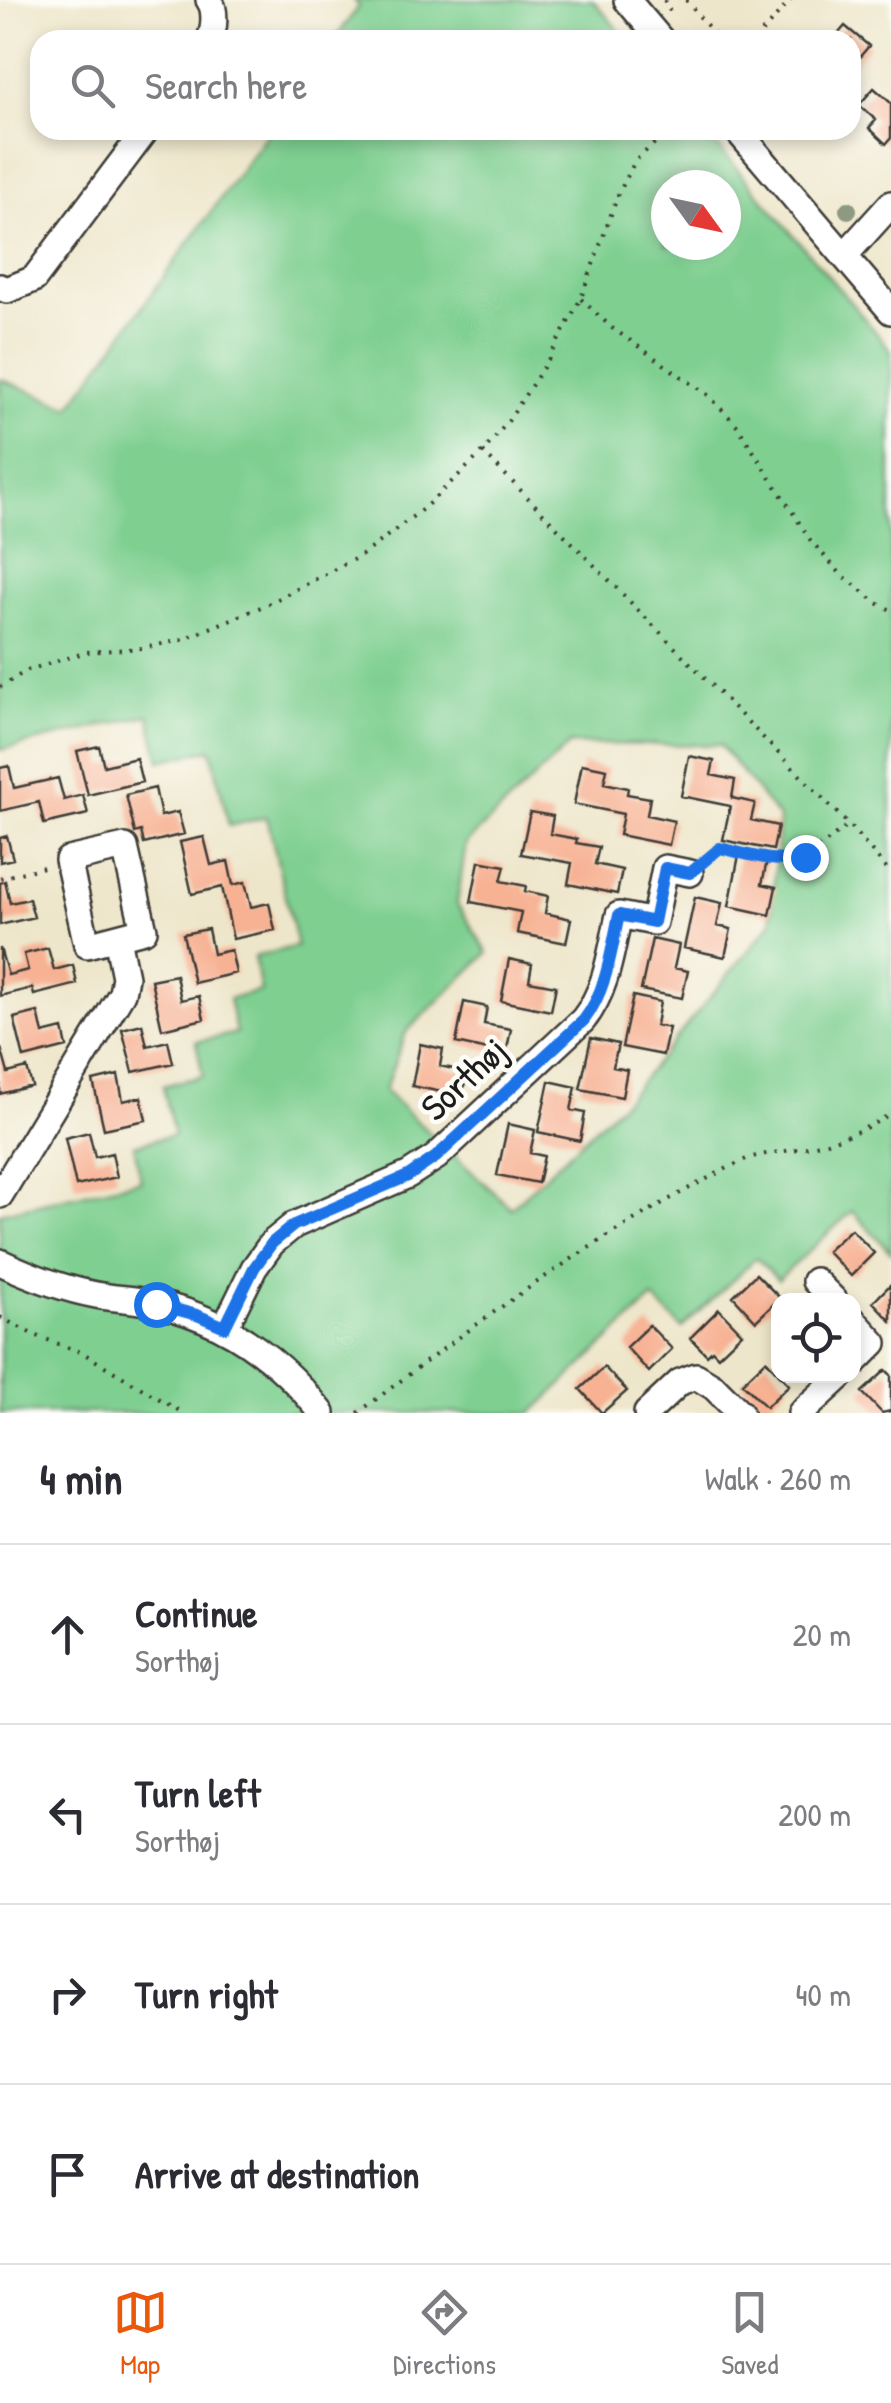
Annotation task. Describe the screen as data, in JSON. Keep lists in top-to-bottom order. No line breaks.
{"streets":{"street":["Sorthøj"]},"north":"bottom right","page":{"search":"Search here","heading":["4 min","Walk · 260 m"],"list":[["Continue","Sorthøj","20 m"],["Turn left","Sorthøj","200 m"],["Turn right","40 m"],"Arrive at destination"],"nav":["Map","Directions","Saved"]}}
